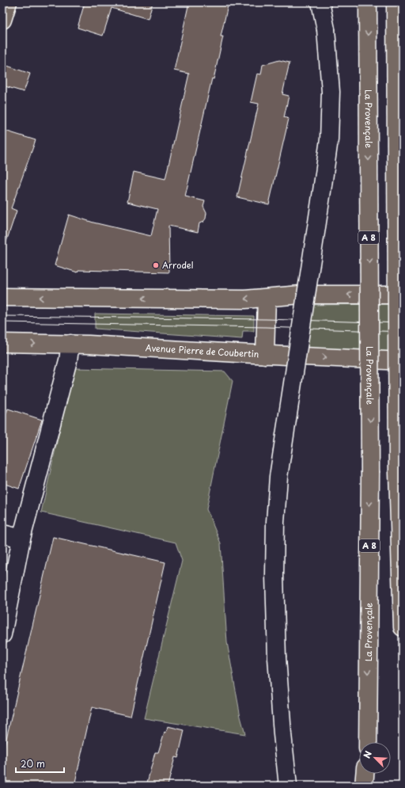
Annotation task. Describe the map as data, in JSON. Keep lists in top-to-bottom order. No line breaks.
{"streets":{"main road":["La Provençale","A 8","Avenue Pierre de Coubertin"]},"places":["Arrodel"],"scale_bar":"20 m","north":"top left"}
